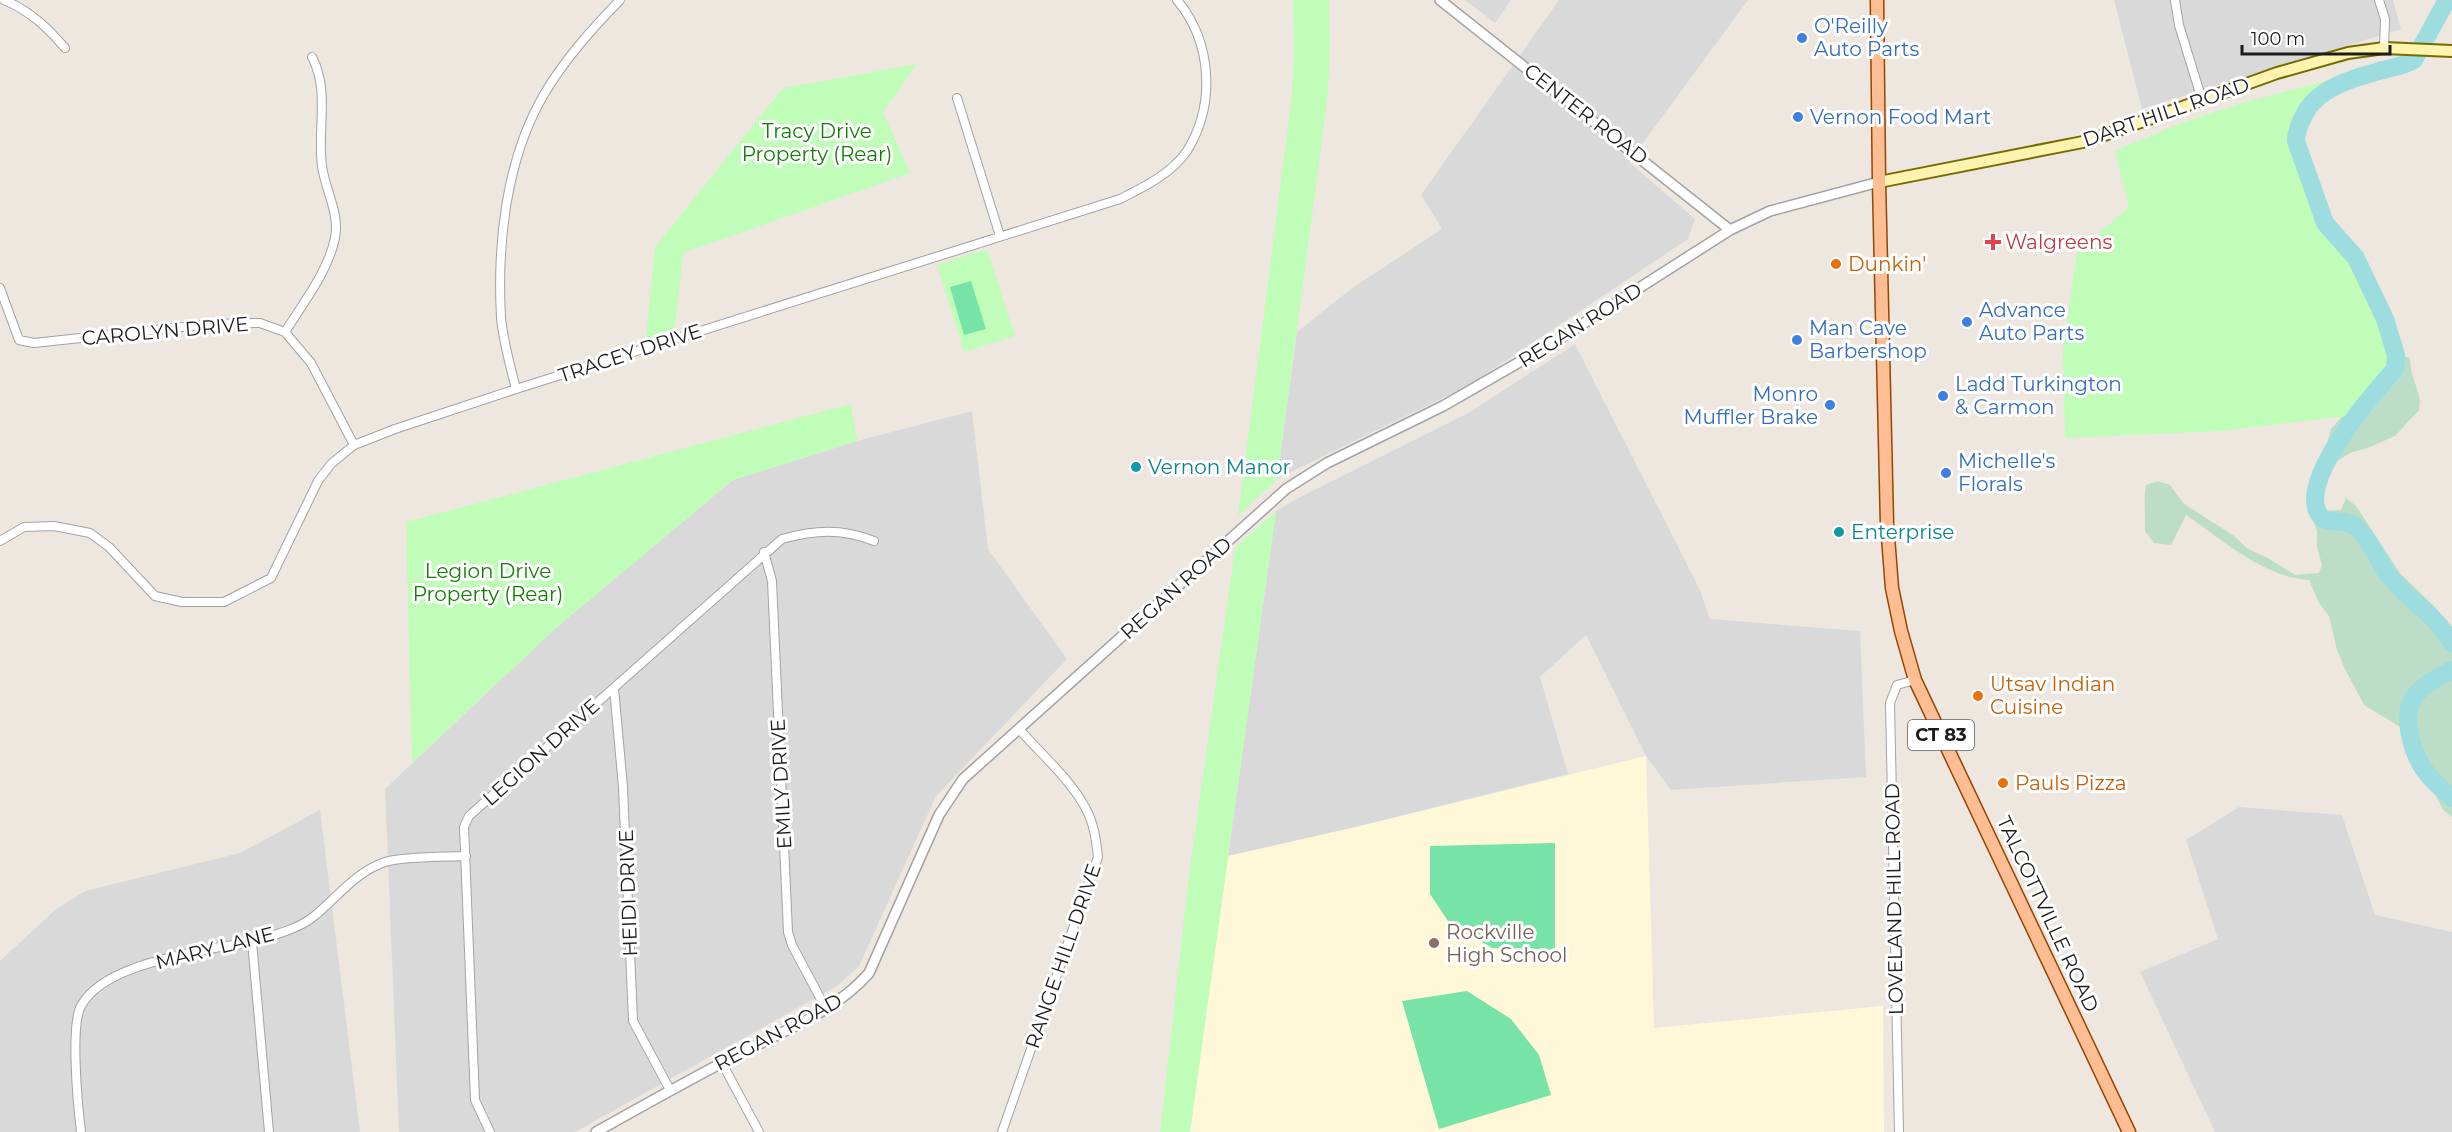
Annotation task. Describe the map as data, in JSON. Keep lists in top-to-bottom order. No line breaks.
{"streets":{"main road":["DART HILL ROAD","CT 83","TALCOTTVILLE ROAD"],"street":["CENTER ROAD","REGAN ROAD","CAROLYN DRIVE","TRACEY DRIVE","LEGION DRIVE","EMILY DRIVE","HEIDI DRIVE","LOVELAND HILL ROAD","MARY LANE","RANGE HILL DRIVE"]},"crossings":[["DART HILL ROAD","REGAN ROAD"],["DART HILL ROAD","TALCOTTVILLE ROAD"],["CENTER ROAD","REGAN ROAD"],["REGAN ROAD","EMILY DRIVE"],["REGAN ROAD","HEIDI DRIVE"],["REGAN ROAD","TALCOTTVILLE ROAD"],["REGAN ROAD","RANGE HILL DRIVE"],["LEGION DRIVE","EMILY DRIVE"],["LEGION DRIVE","HEIDI DRIVE"],["LEGION DRIVE","MARY LANE"],["LOVELAND HILL ROAD","TALCOTTVILLE ROAD"]],"parks":["Tracy Drive Property (Rear)","Legion Drive Property (Rear)"],"places":{"other":["O'Reilly Auto Parts","Vernon Food Mart","Dunkin'","Advance Auto Parts","Man Cave Barbershop","Ladd Turkington & Carmon","Monro Muffler Brake","Vernon Manor","Michelle's Florals","Enterprise","Utsav Indian Cuisine","Pauls Pizza","Rockville High School"],"health":["Walgreens"]},"scale_bar":"100 m"}
